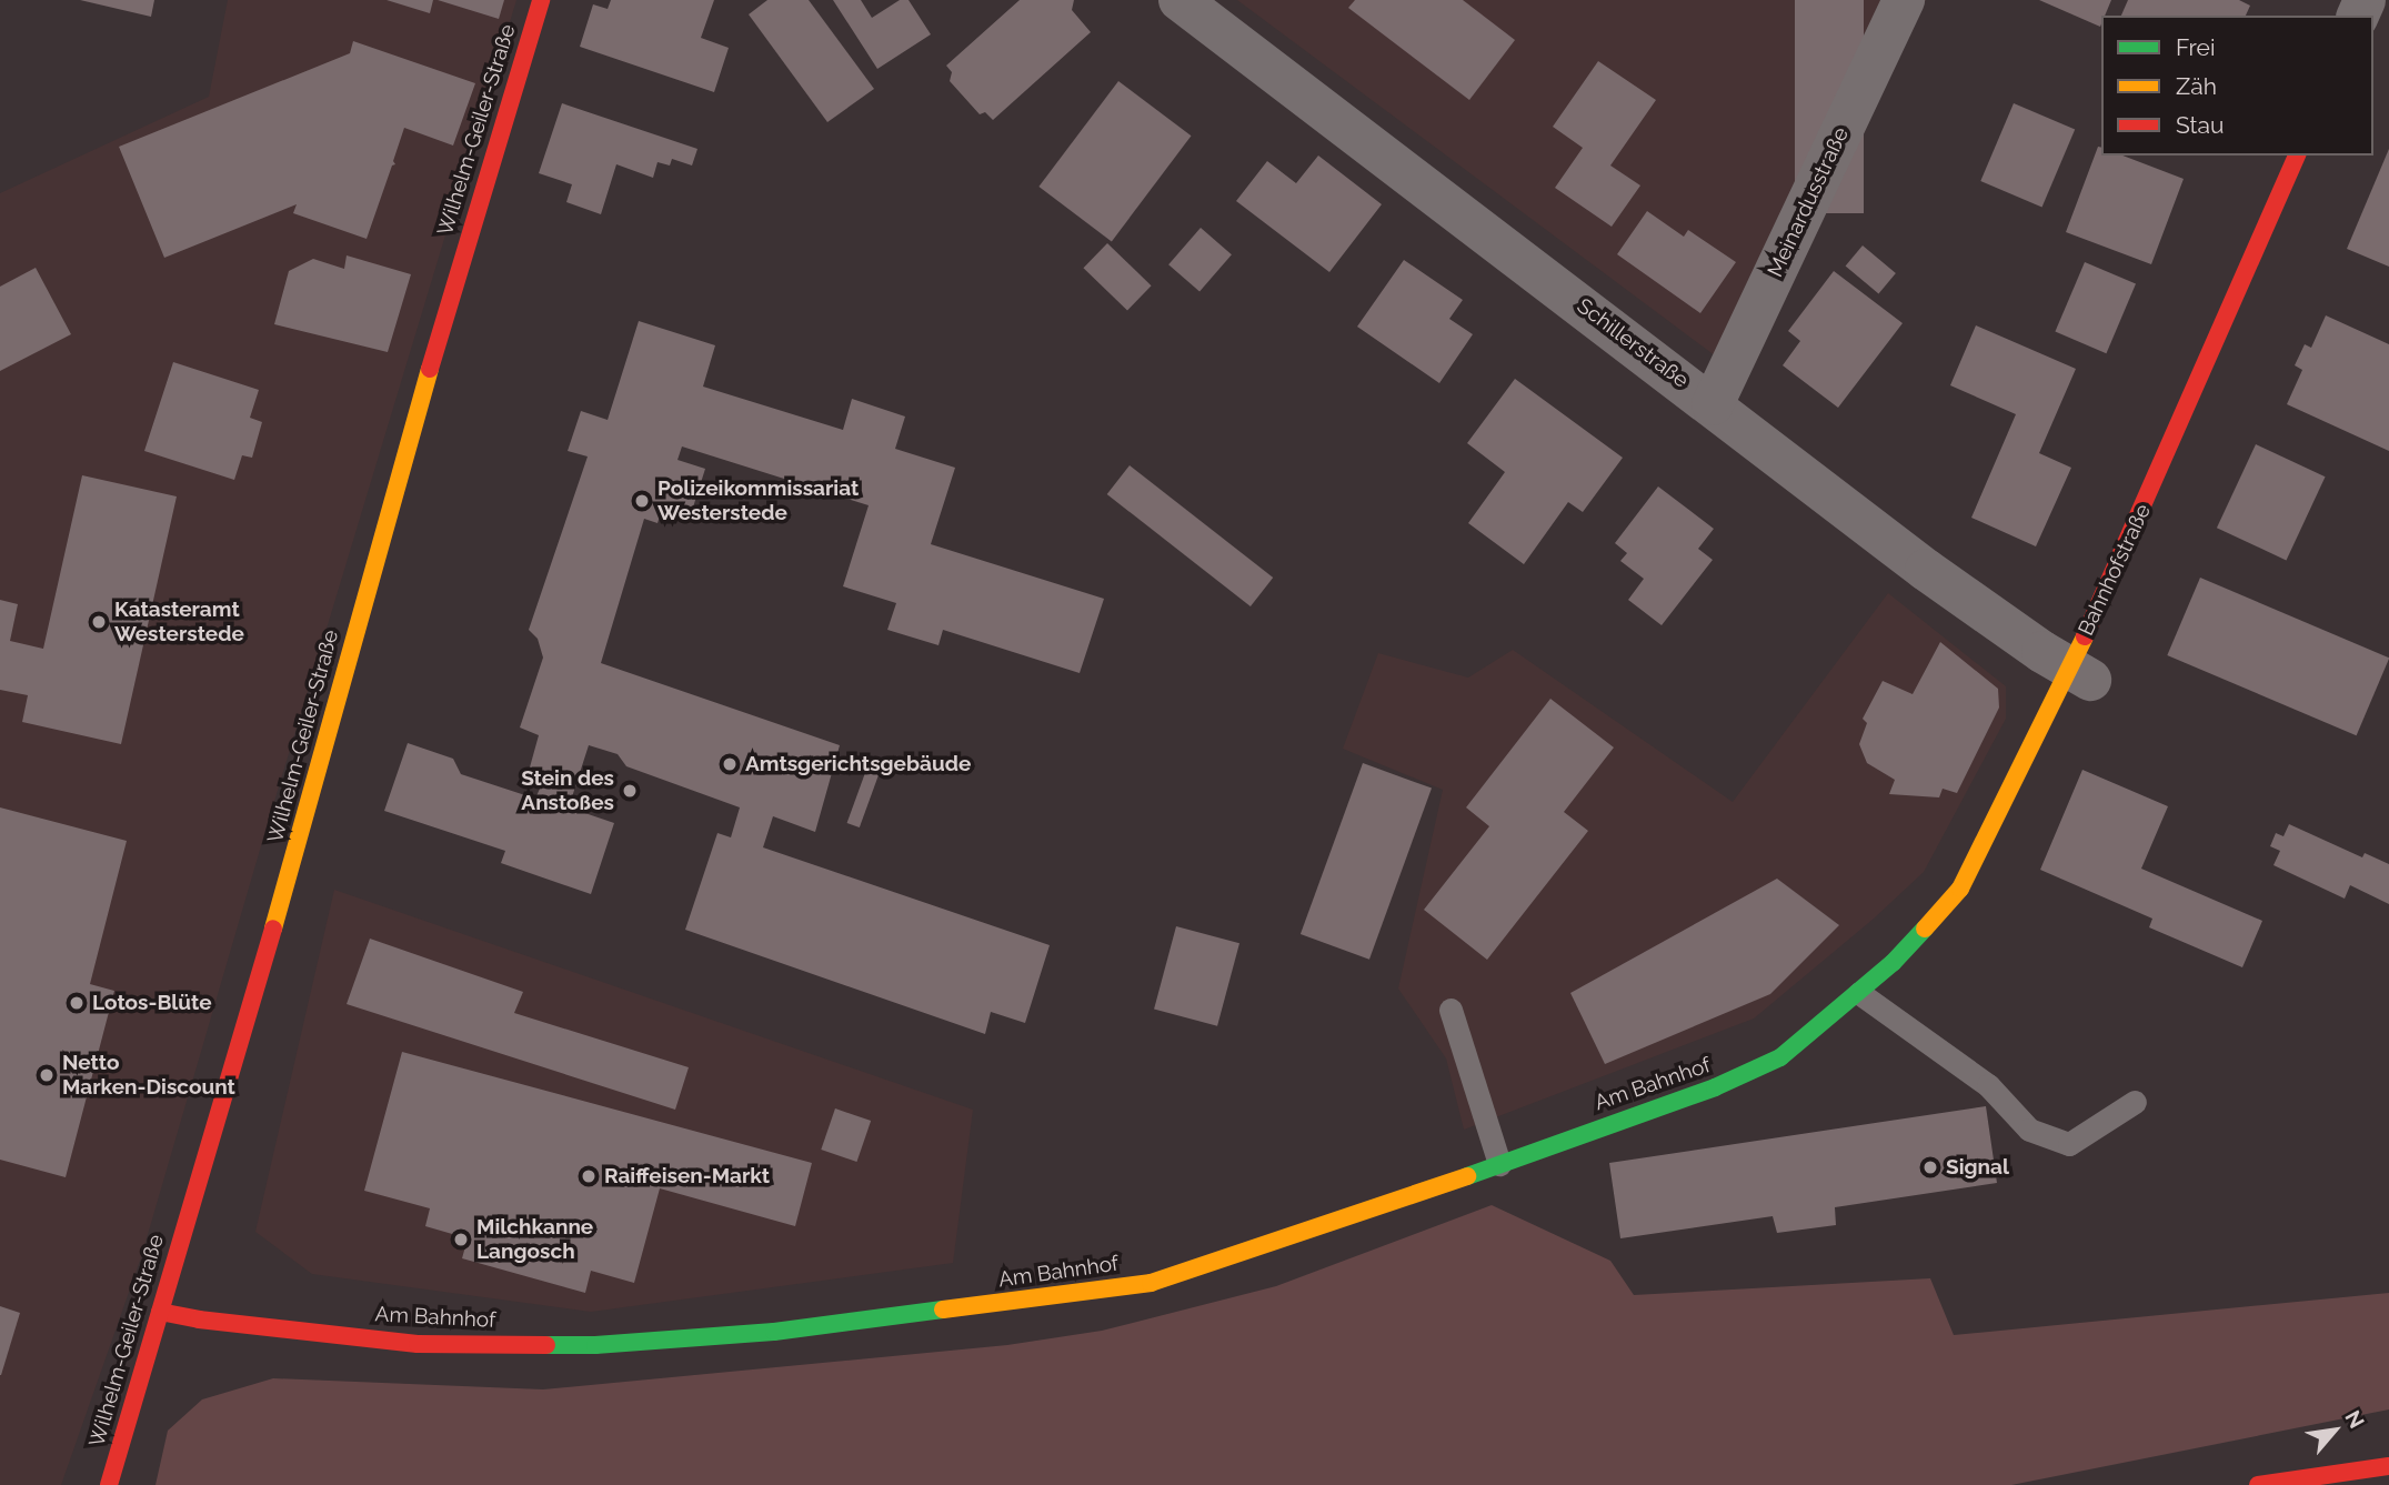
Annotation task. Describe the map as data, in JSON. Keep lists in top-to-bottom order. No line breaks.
{"streets":{"street":["Wilhelm-Geiler-Straße","Meinardusstraße","Schillerstraße","Bahnhofstraße","Am Bahnhof"]},"crossings":[["Wilhelm-Geiler-Straße","Am Bahnhof"],["Meinardusstraße","Schillerstraße"],["Schillerstraße","Bahnhofstraße"],["Bahnhofstraße","Am Bahnhof"]],"places":["Polizeikommissariat Westerstede","Katasteramt Westerstede","Amtsgerichtsgebäude","Stein des Anstoßes","Lotos-Blüte","Netto Marken-Discount","Signal","Raiffeisen-Markt","Milchkanne Langosch"],"legend":["Frei","Zäh","Stau"],"north":"top right"}
